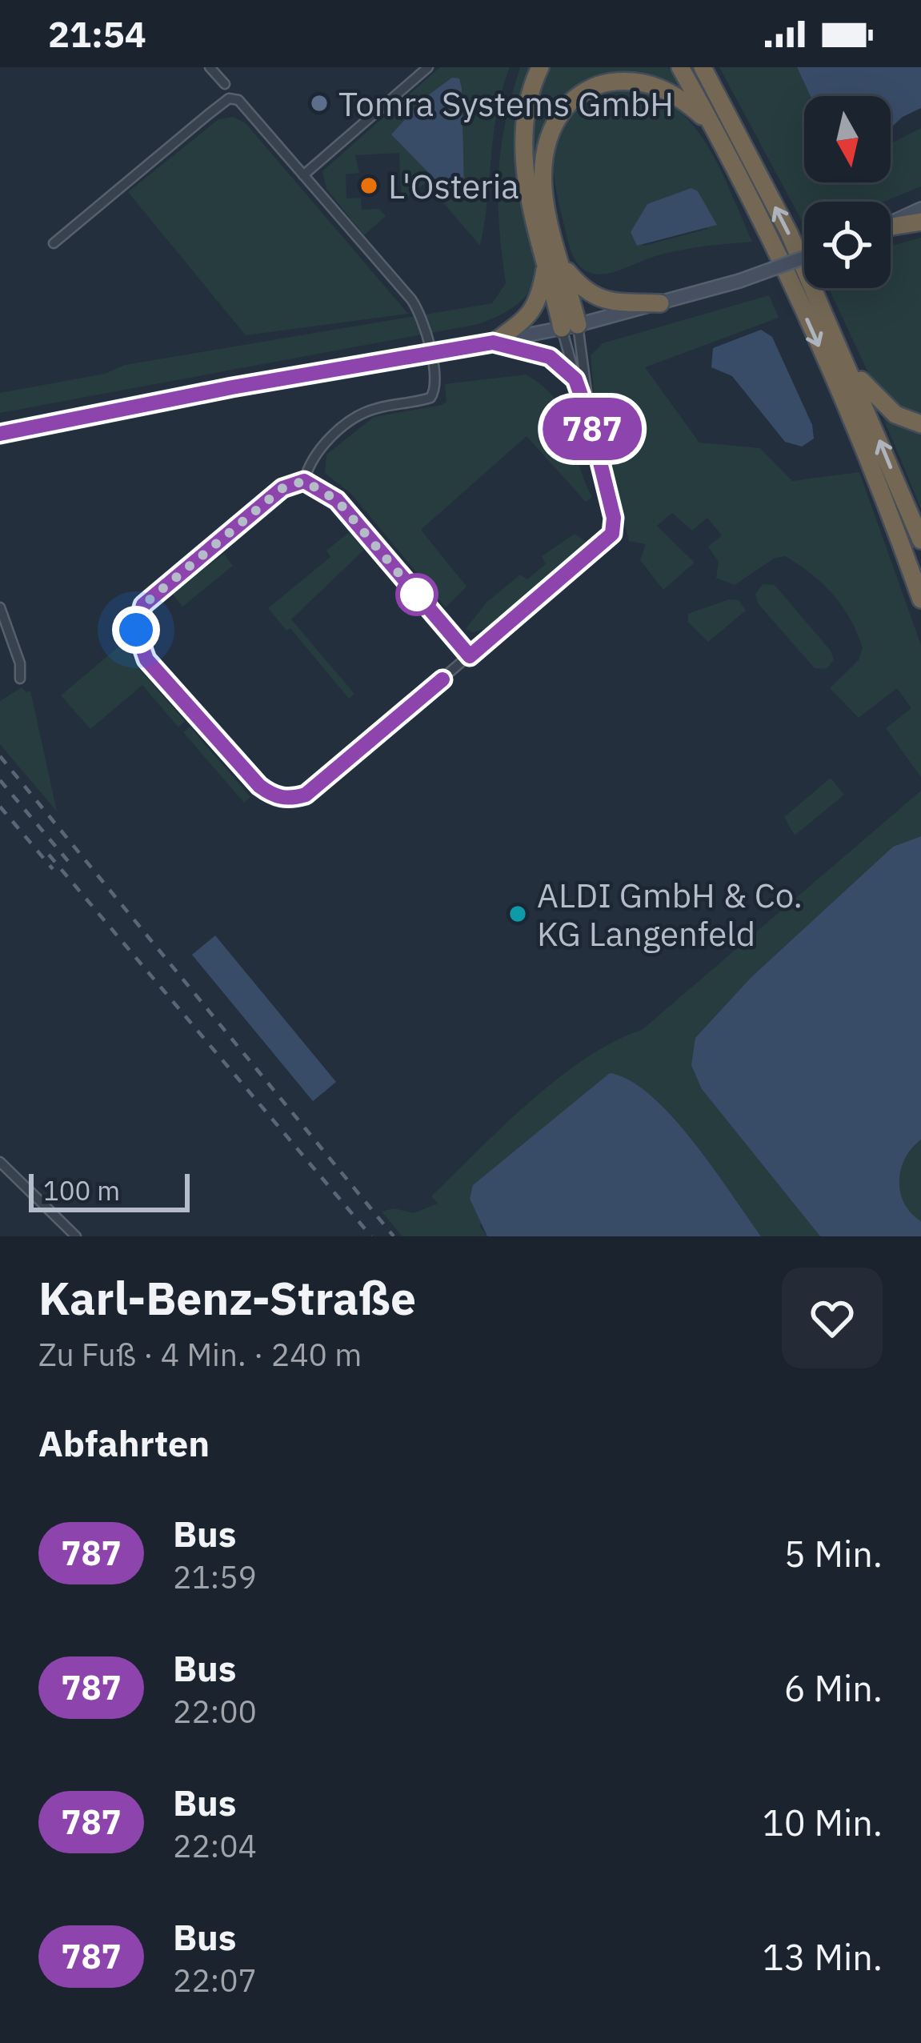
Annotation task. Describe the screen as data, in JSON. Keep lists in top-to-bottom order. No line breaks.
{"places":["Tomra Systems GmbH","L'Osteria","ALDI GmbH & Co. KG Langenfeld"],"lines":["bus line 787"],"scale_bar":"100 m","north":"bottom","page":{"status":"21:54","on_map":"787","scale":"100 m","heading":[["Karl-Benz-Straße","Zu Fuß · 4 Min. · 240 m"],"Abfahrten"],"list":[{"mark":"787","name":"Bus","note":"21:59","value":"5 Min."},{"mark":"787","name":"Bus","note":"22:00","value":"6 Min."},{"mark":"787","name":"Bus","note":"22:04","value":"10 Min."},{"mark":"787","name":"Bus","note":"22:07","value":"13 Min."}]}}
